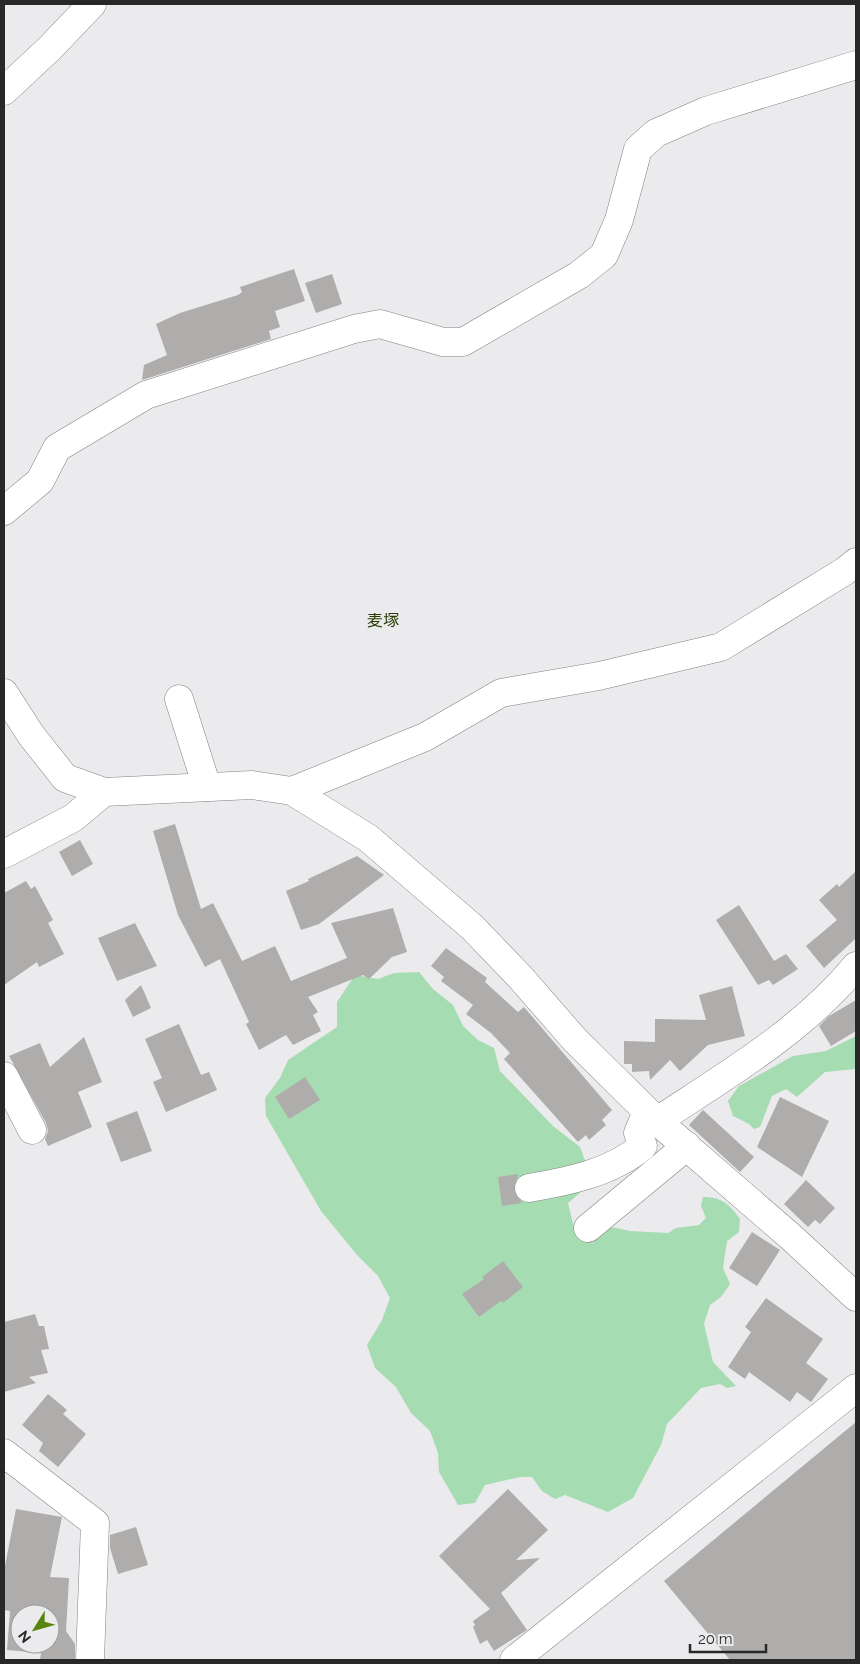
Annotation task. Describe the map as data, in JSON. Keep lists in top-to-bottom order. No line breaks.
{"districts":["麦塚"],"scale_bar":"20 m","north":"bottom left"}
